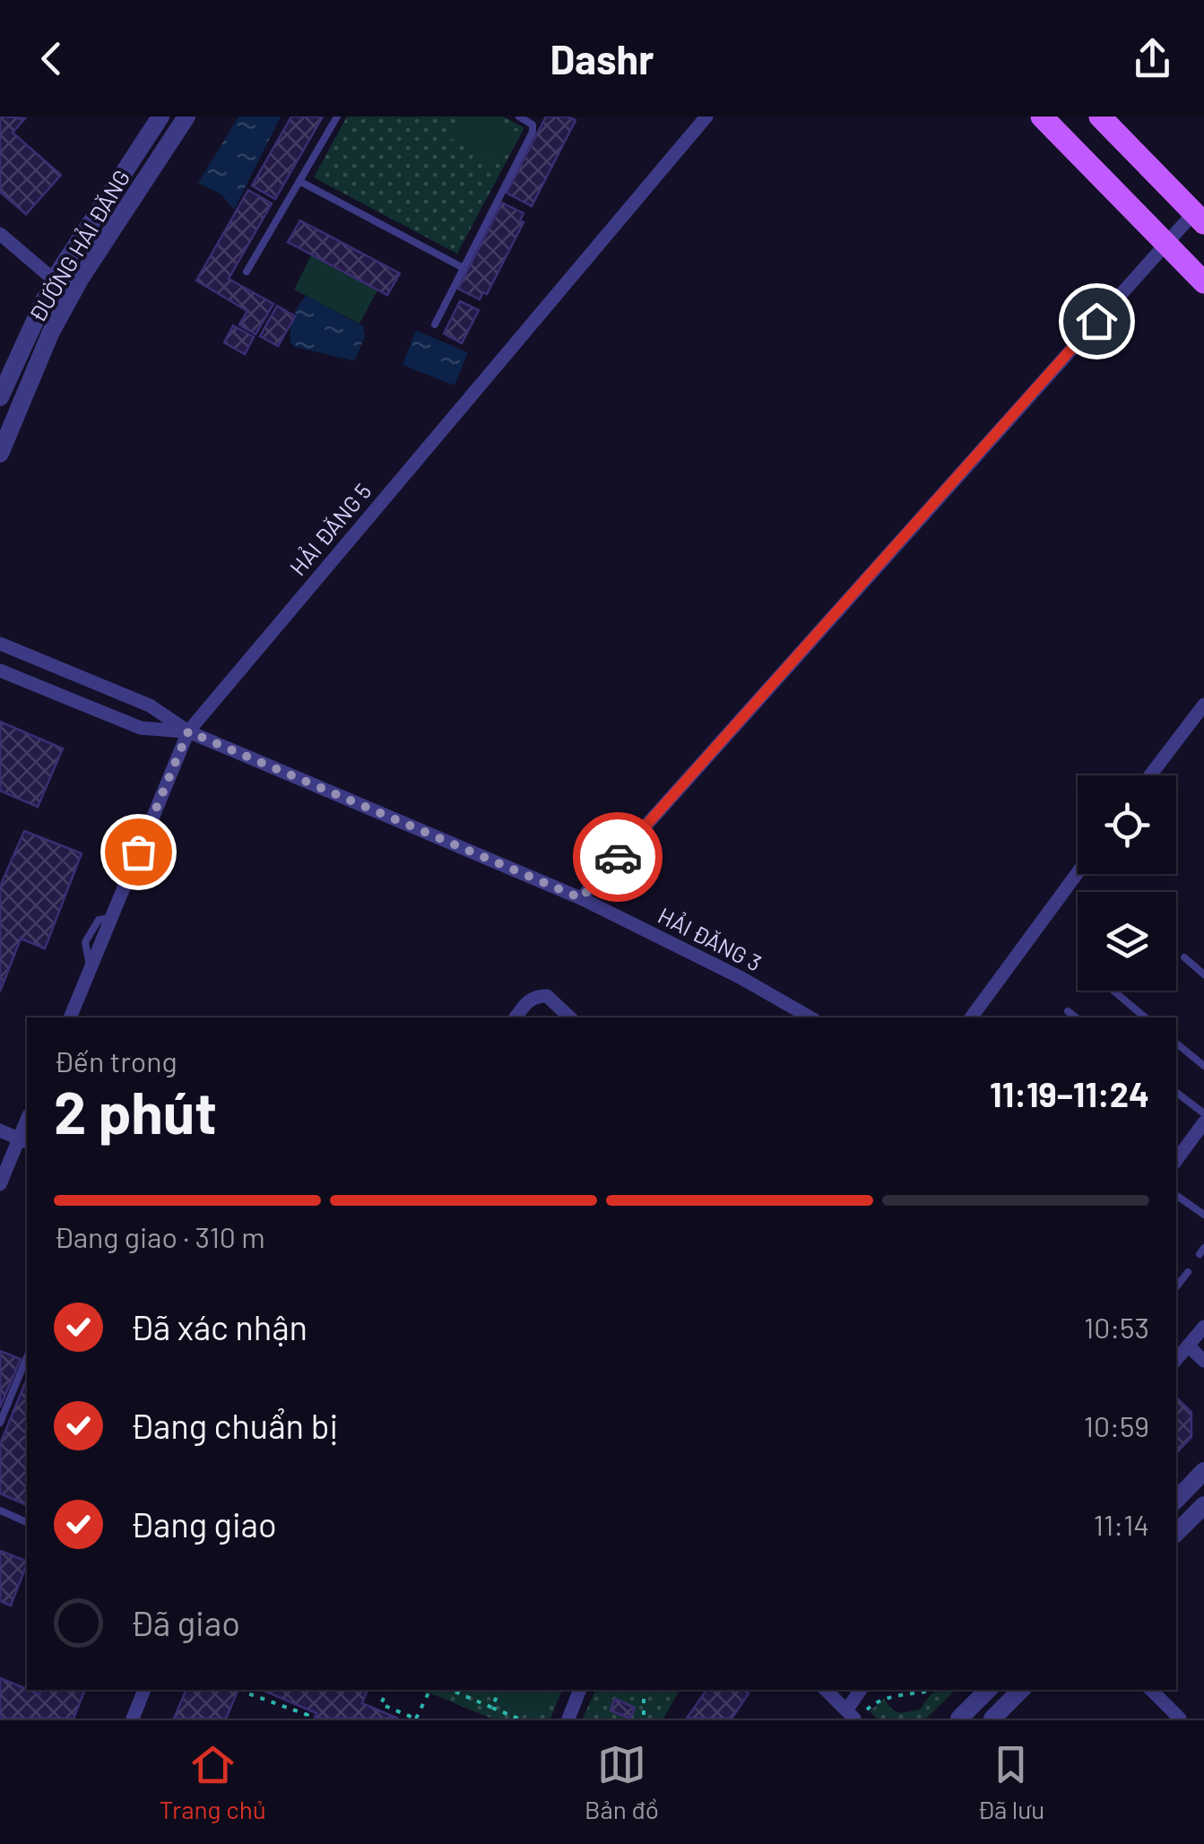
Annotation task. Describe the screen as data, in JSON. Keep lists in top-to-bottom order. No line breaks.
{"streets":{"street":["ĐƯỜNG HẢI ĐĂNG","HẢI ĐĂNG 5","HẢI ĐĂNG 3"]},"crossings":[["HẢI ĐĂNG 5","HẢI ĐĂNG 3"]],"page":{"header":"Dashr","heading":["2 phút","Đến trong","11:19–11:24"],"bar":"Đang giao · 310 m","list":[["Đã xác nhận","10:53"],["Đang chuẩn bị","10:59"],["Đang giao","11:14"],"Đã giao"],"tabs":["Trang chủ","Bản đồ","Đã lưu"]}}
